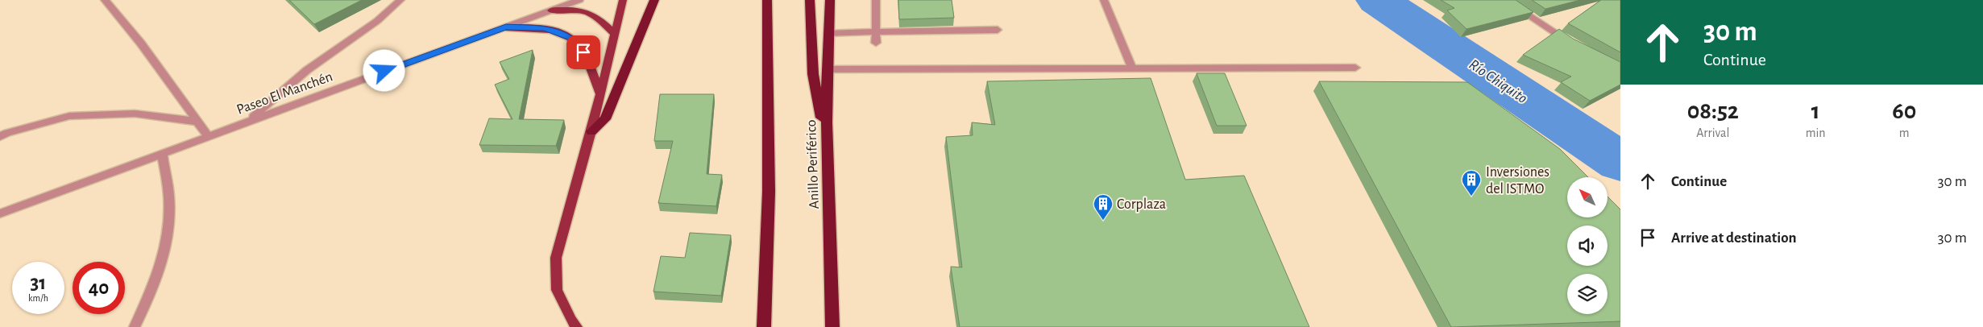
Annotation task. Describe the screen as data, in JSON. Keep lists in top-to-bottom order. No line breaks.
{"streets":{"highway":["Anillo Periférico"],"street":["Paseo El Manchén"]},"water":["Río Chiquito"],"places":{"building":["Inversiones del ISTMO","Corplaza"]},"north":"top left","page":{"turn":["30 m","Continue"],"eta":["08:52","Arrival","1","min","60","m"],"list":[{"name":"Continue","value":"30 m"},{"name":"Arrive at destination","value":"30 m"}],"speed":"31 km/h","limit":"40"}}
